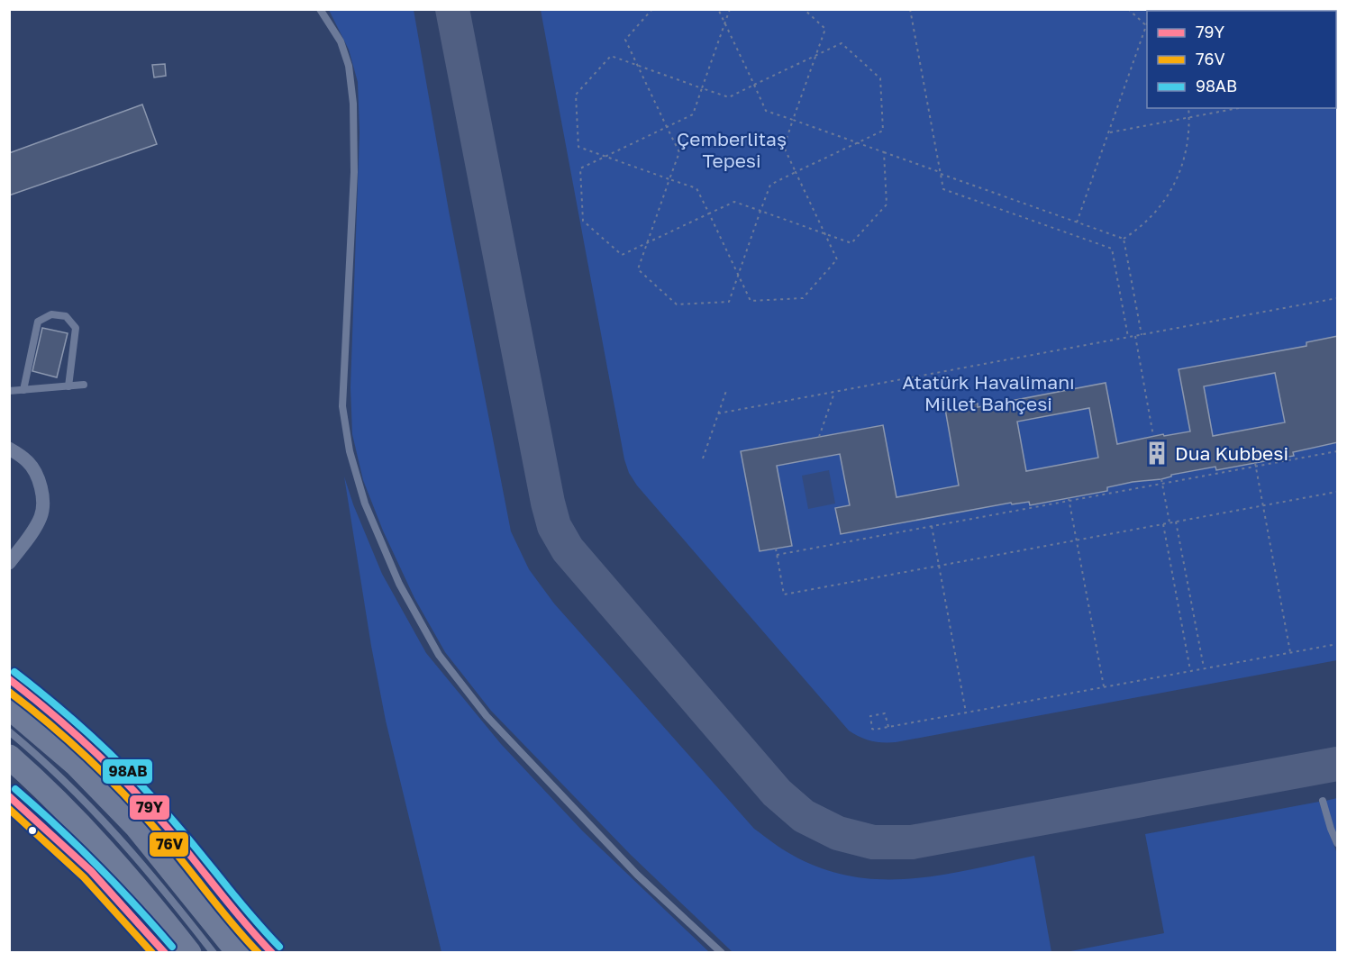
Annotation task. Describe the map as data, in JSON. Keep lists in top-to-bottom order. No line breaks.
{"parks":["Çemberlitaş Tepesi","Atatürk Havalimanı Millet Bahçesi"],"places":{"building":["Dua Kubbesi"]},"lines":["transit line 98AB","transit line 79Y","transit line 76V"],"legend":["79Y","76V","98AB"]}
